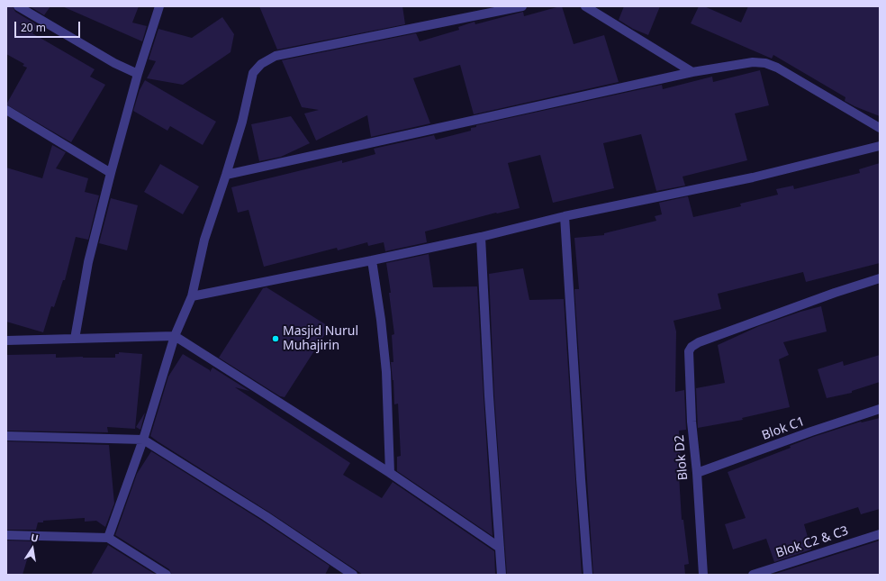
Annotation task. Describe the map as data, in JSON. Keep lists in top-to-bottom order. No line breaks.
{"streets":{"street":["Blok C1","Blok D2","Blok C2 & C3"]},"crossings":[["Blok C1","Blok D2"]],"places":["Masjid Nurul Muhajirin"],"scale_bar":"20 m","north":"top"}
